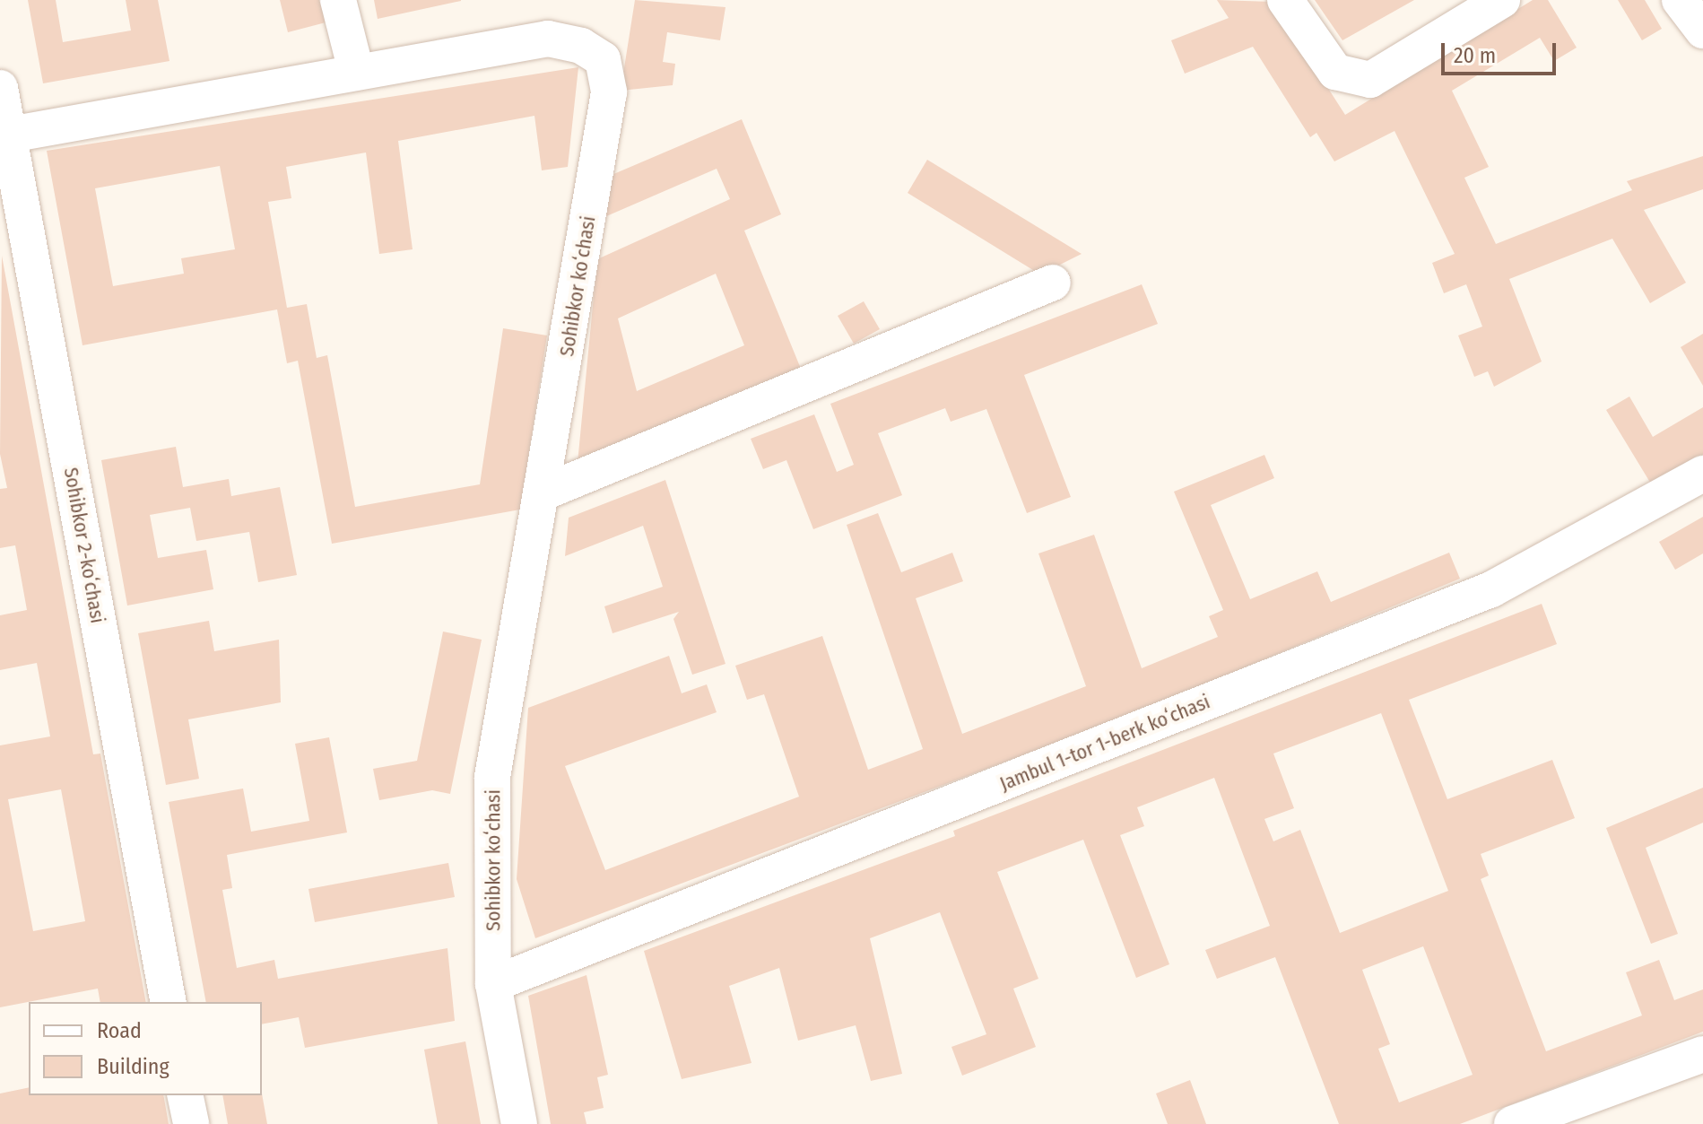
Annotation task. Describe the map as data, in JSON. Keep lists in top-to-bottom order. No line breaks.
{"streets":{"street":["Sohibkor koʻchasi","Sohibkor 2-koʻchasi","Jambul 1-tor 1-berk koʻchasi"]},"crossings":[["Sohibkor koʻchasi","Sohibkor 2-koʻchasi"],["Sohibkor koʻchasi","Jambul 1-tor 1-berk koʻchasi"]],"legend":["Road","Building"],"scale_bar":"20 m"}
